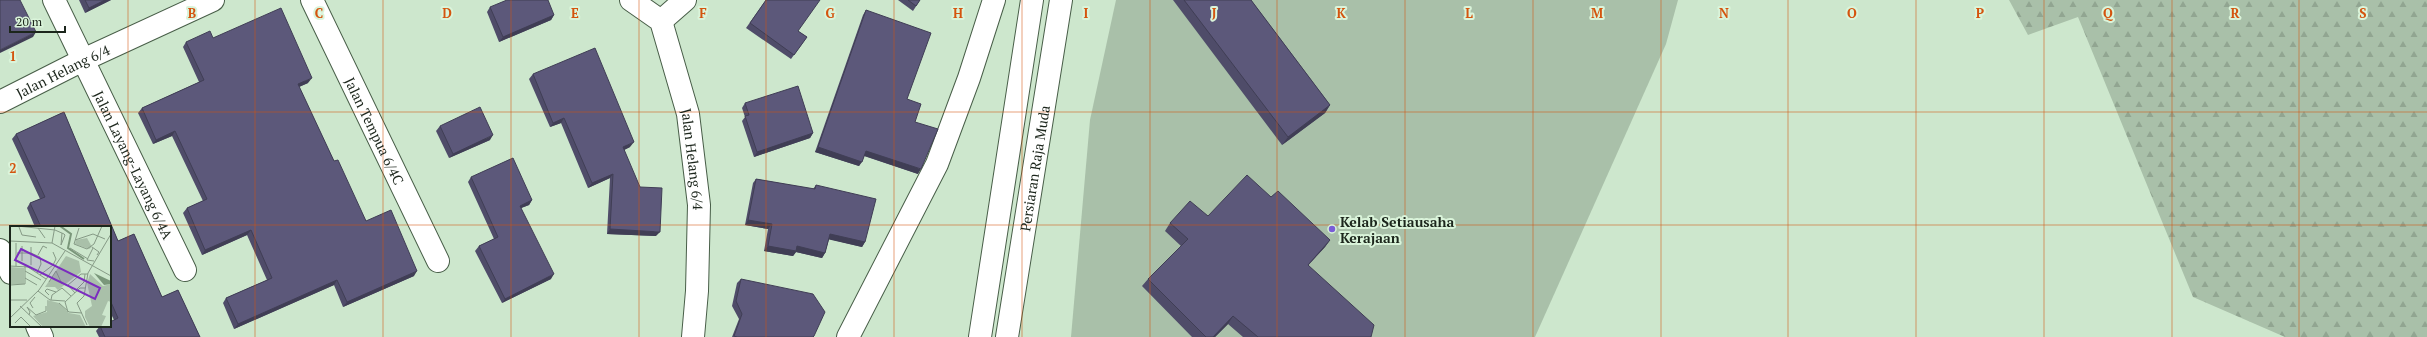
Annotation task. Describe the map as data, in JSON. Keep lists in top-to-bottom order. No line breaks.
{"streets":{"street":["Jalan Helang 6/4","Jalan Tempua 6/4C","Jalan Layang-Layang 6/4A","Persiaran Raja Muda"]},"crossings":[["Jalan Helang 6/4","Jalan Layang-Layang 6/4A"]],"places":["Kelab Setiausaha Kerajaan"],"scale_bar":"20 m","grid":{"columns":["B","C","D","E","F","G","H","I","J","K","L","M","N","O","P","Q","R","S"],"rows":["1","2"]}}
